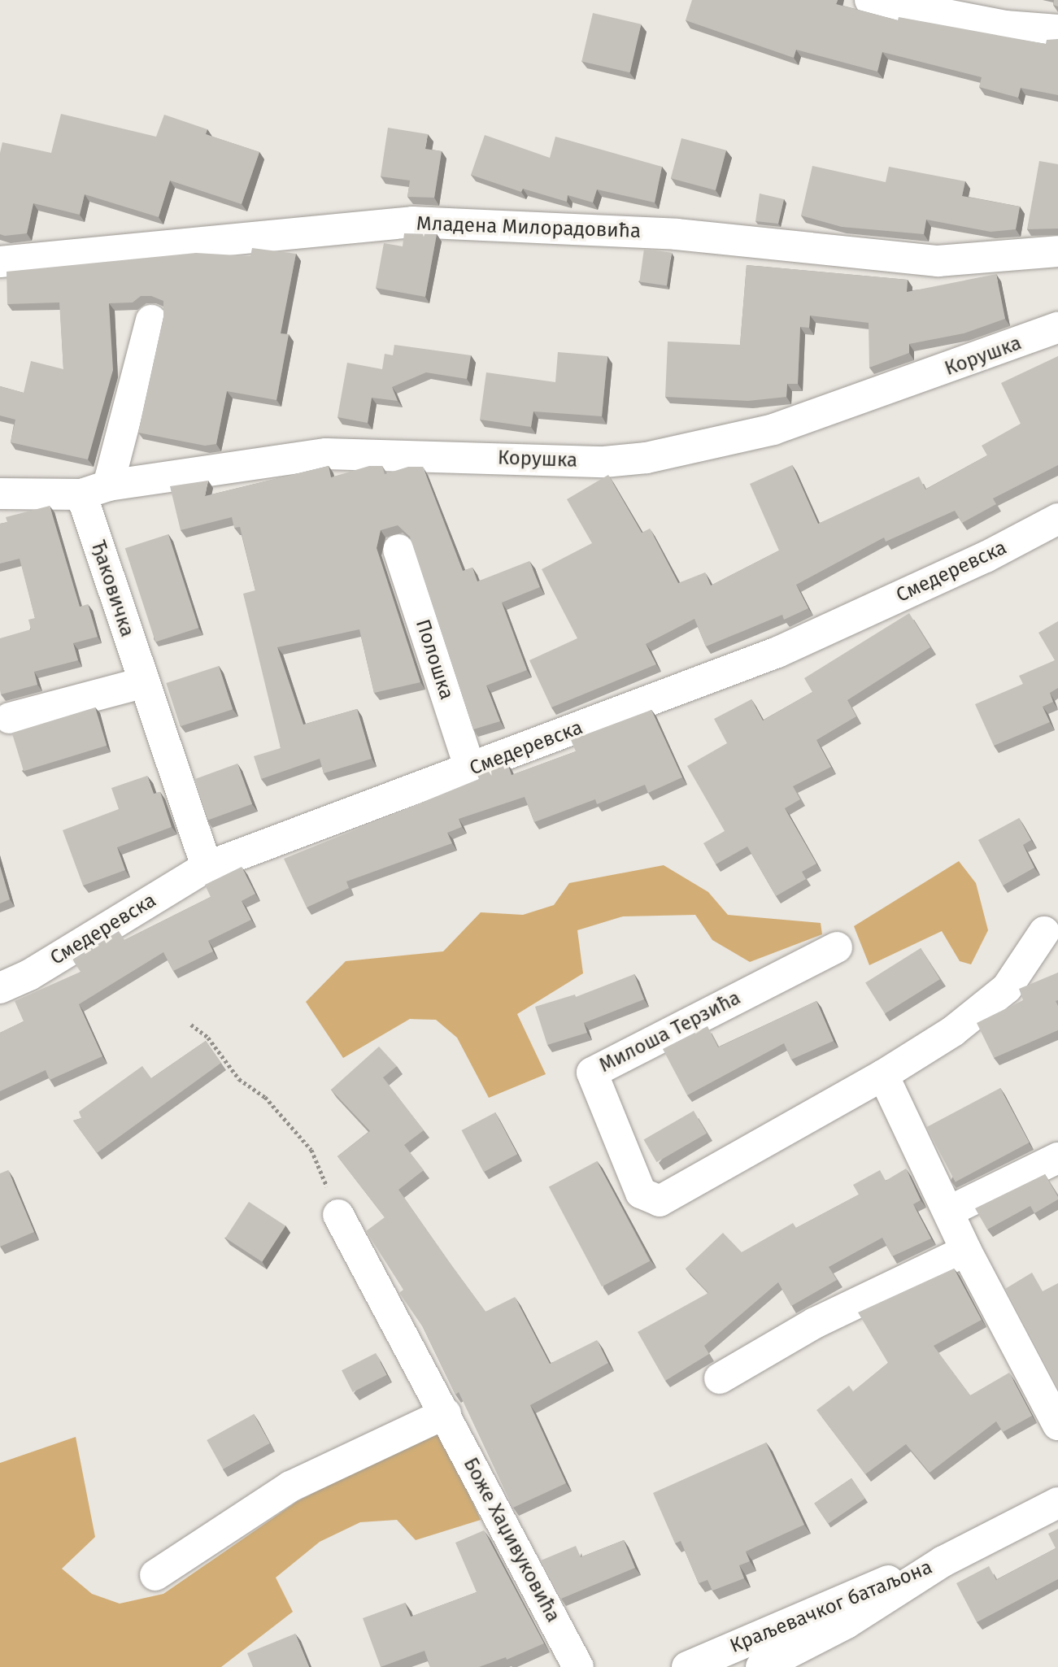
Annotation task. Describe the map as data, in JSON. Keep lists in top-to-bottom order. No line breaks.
{"streets":{"street":["Младена Милорадовића","Корушка","Смедеревска","Ђаковичка","Полошка","Милоша Терзића","Боже Хаџивуковића","Краљевачког батаљона"]},"crossings":[["Корушка","Ђаковичка"],["Смедеревска","Ђаковичка"],["Смедеревска","Полошка"]]}
